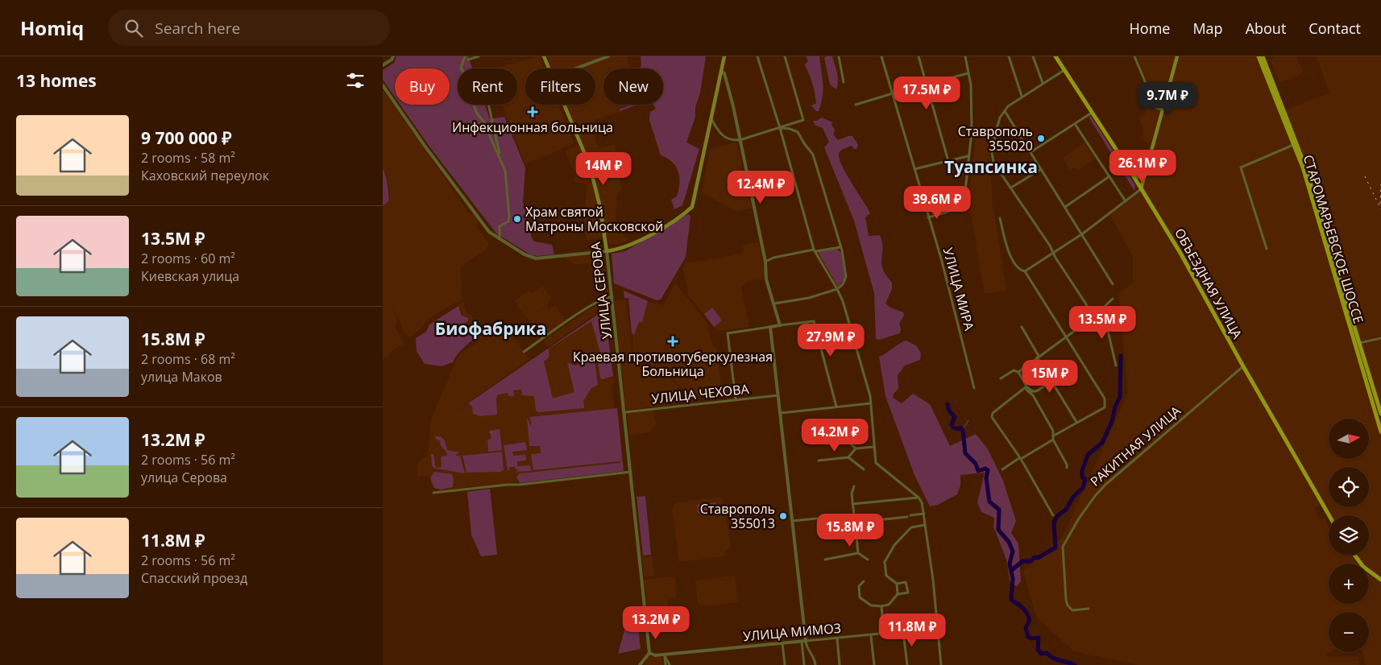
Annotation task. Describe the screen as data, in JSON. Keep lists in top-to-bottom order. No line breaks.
{"streets":{"main road":["СТАРОМАРЬЕВСКОЕ ШОССЕ","ОБЪЕЗДНАЯ УЛИЦА","УЛИЦА СЕРОВА"],"street":["УЛИЦА МИРА","УЛИЦА ЧЕХОВА","РАКИТНАЯ УЛИЦА","УЛИЦА МИМОЗ"]},"crossings":[["ОБЪЕЗДНАЯ УЛИЦА","РАКИТНАЯ УЛИЦА"],["УЛИЦА СЕРОВА","УЛИЦА ЧЕХОВА"],["УЛИЦА СЕРОВА","УЛИЦА МИМОЗ"]],"districts":["Туапсинка","Биофабрика"],"places":{"health":["Инфекционная больница","Краевая противотуберкулезная Больница"],"other":["Ставрополь 355020","Храм святой Матроны Московской","Ставрополь 355013"]},"north":"right","page":{"header":"Homiq","search":"Search here","nav":["Home","Map","About","Contact"],"heading":"13 homes","chip":["Buy","Rent","Filters","New"],"price":["17.5M ₽","9.7M ₽","26.1M ₽","14M ₽","12.4M ₽","39.6M ₽","13.5M ₽","27.9M ₽","15M ₽","14.2M ₽","15.8M ₽","13.2M ₽","11.8M ₽"],"list":[{"name":"9 700 000 ₽","note":"2 rooms · 58 m² · Каховский переулок"},{"name":"13.5M ₽","note":"2 rooms · 60 m² · Киевская улица"},{"name":"15.8M ₽","note":"2 rooms · 68 m² · улица Маков"},{"name":"13.2M ₽","note":"2 rooms · 56 m² · улица Серова"},{"name":"11.8M ₽","note":"2 rooms · 56 m² · Спасский проезд"}],"map_buttons":["+","−"]}}
